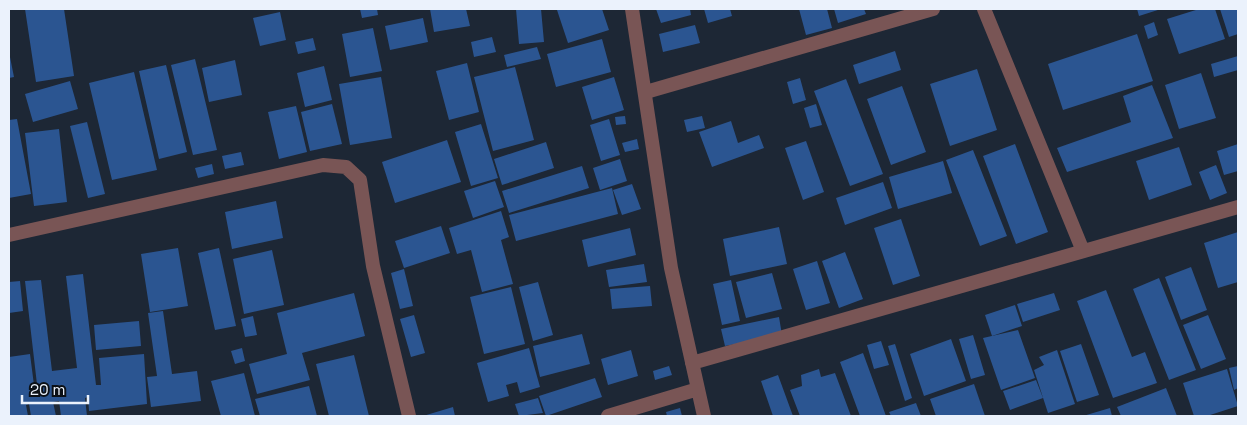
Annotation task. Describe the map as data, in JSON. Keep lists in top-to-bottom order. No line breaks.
{"scale_bar":"20 m"}
